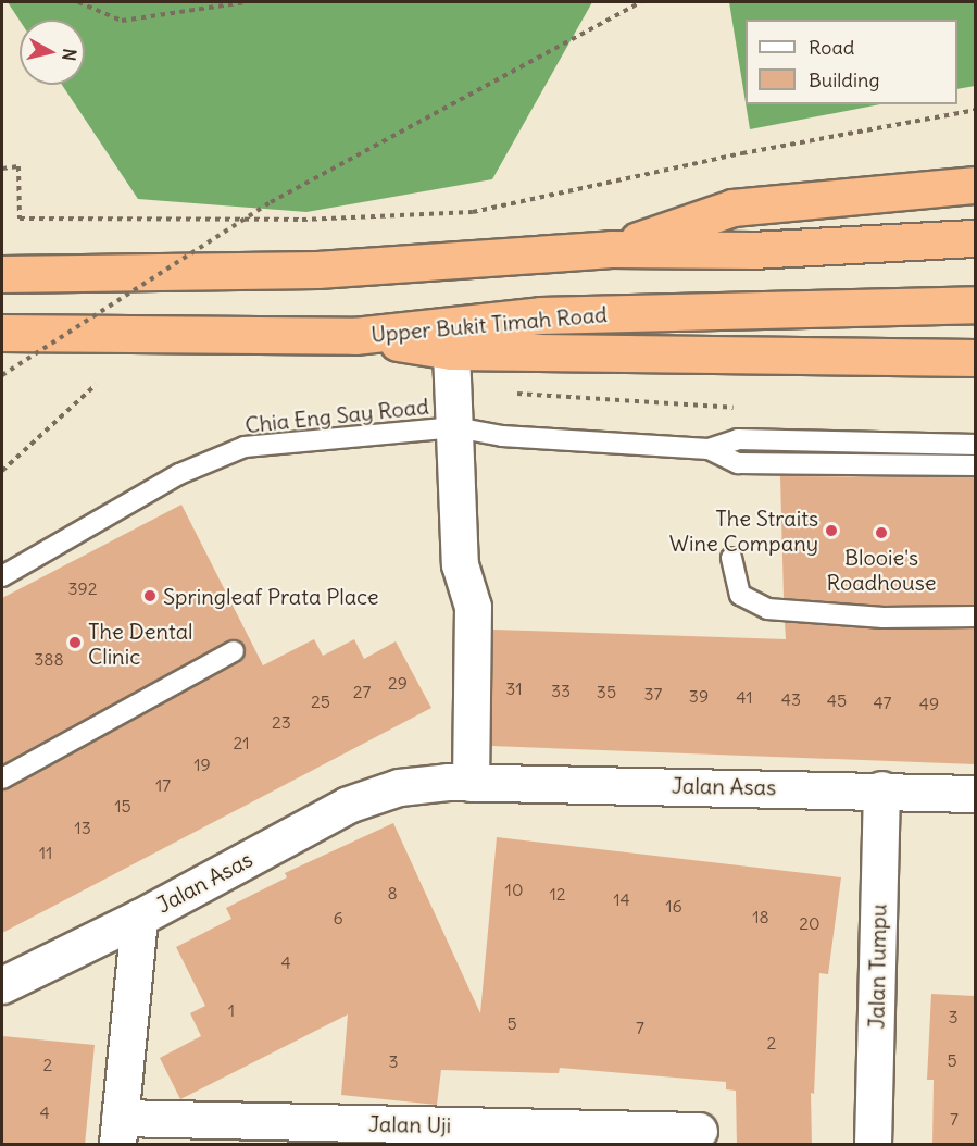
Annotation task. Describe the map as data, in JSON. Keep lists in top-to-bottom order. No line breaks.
{"streets":{"highway":["Upper Bukit Timah Road"],"street":["Jalan Asas","Jalan Tumpu","Jalan Uji"],"lane":["Chia Eng Say Road"]},"crossings":[["Jalan Asas","Jalan Tumpu"],["Jalan Asas","Jalan Uji"]],"places":["The Straits Wine Company","Blooie's Roadhouse","Springleaf Prata Place","The Dental Clinic"],"house_numbers":["392","388","29","31","33","27","35","37","39","41","43","45","25","47","49","23","21","19","17","15","13","11","10","8","12","14","16","18","6","20","4","1","3","5","7","2","5","3","2","4","7"],"legend":["Road","Building"],"north":"right"}
